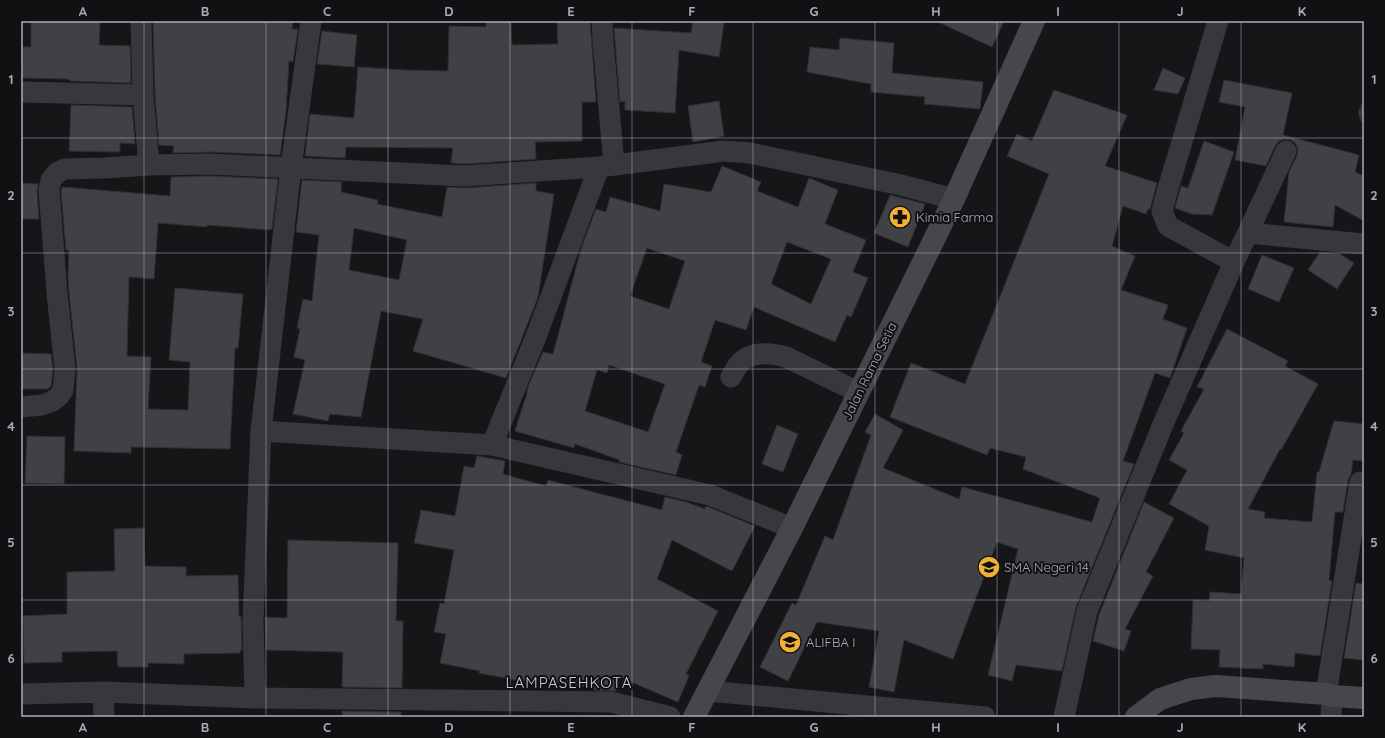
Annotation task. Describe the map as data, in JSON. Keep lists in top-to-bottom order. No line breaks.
{"streets":{"street":["Jalan Rama Setia"]},"districts":["LAMPASEHKOTA"],"places":{"pharmacy":["Kimia Farma"],"school or university":["SMA Negeri 14","ALIFBA I"]},"grid":{"columns":["A","B","C","D","E","F","G","H","I","J","K"],"rows":["1","2","3","4","5","6"]}}
